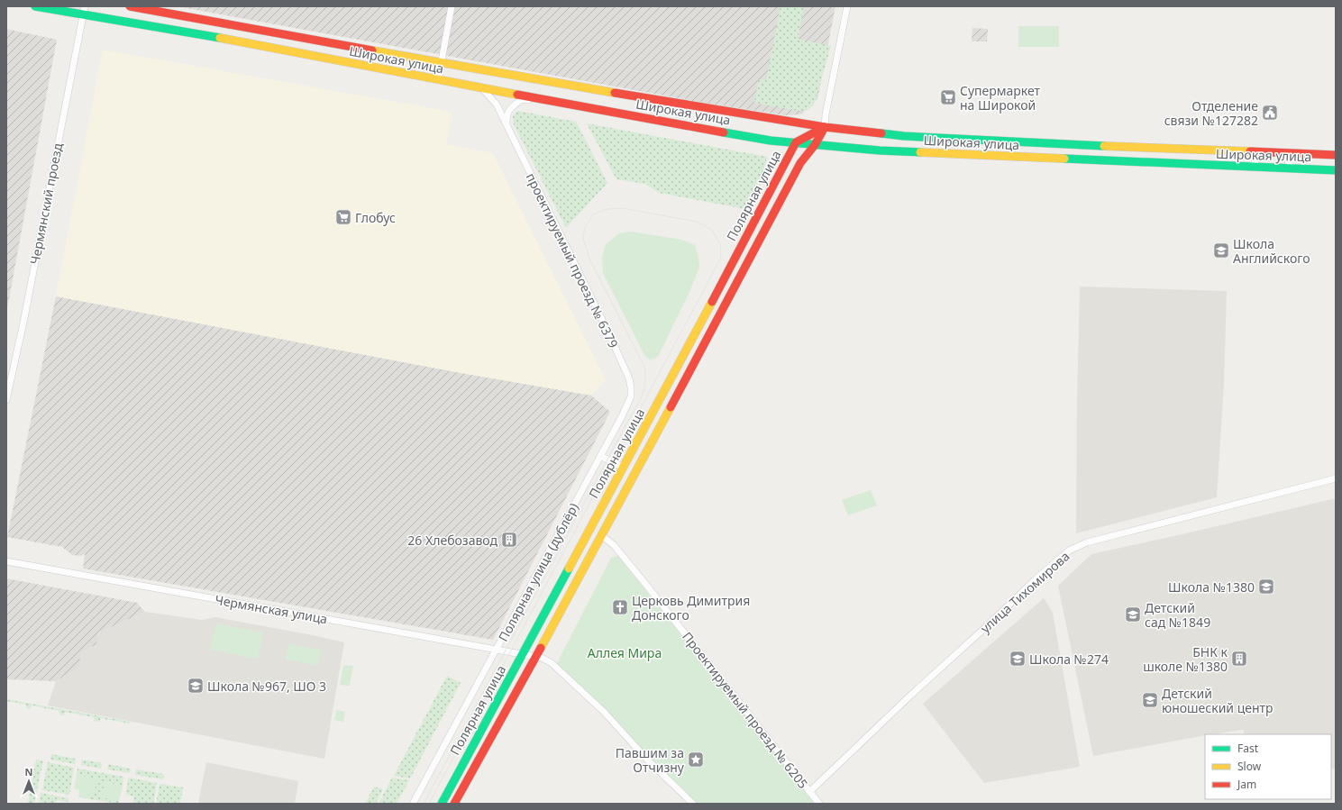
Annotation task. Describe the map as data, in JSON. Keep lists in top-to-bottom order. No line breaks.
{"streets":{"main road":["Широкая улица","Полярная улица"],"street":["Чермянский проезд","проектируемый проезд № 6379","Полярная улица (дублёр)","улица Тихомирова","Чермянская улица","Проектируемый проезд № 6205"]},"crossings":[["Широкая улица","Полярная улица"],["Широкая улица","Чермянский проезд"],["Широкая улица","проектируемый проезд № 6379"],["Полярная улица","Чермянская улица"],["Полярная улица","Проектируемый проезд № 6205"],["проектируемый проезд № 6379","Полярная улица (дублёр)"],["Полярная улица (дублёр)","Чермянская улица"],["улица Тихомирова","Проектируемый проезд № 6205"]],"parks":["Аллея Мира"],"places":{"supermarket":["Супермаркет на Широкой","Глобус"],"public building":["Отделение связи №127282"],"school or university":["Школа Английского","Школа №1380","Детский сад №1849","Школа №274","Школа №967, ШО 3","Детский юношеский центр"],"building":["26 Хлебозавод","БНК к школе №1380"],"church":["Церковь Димитрия Донского"],"place":["Павшим за Отчизну"]},"legend":["Fast","Slow","Jam"],"north":"top"}
